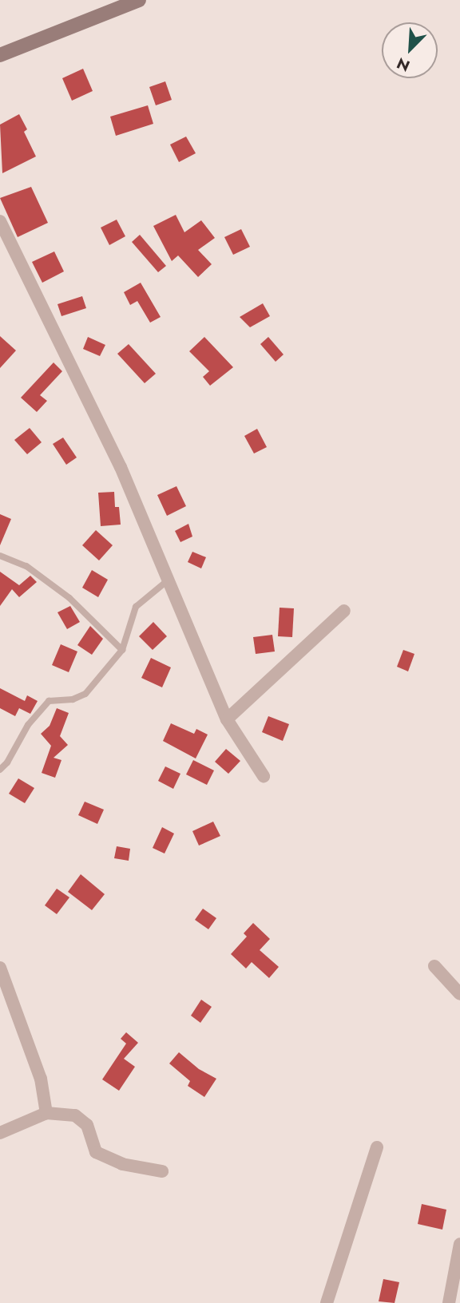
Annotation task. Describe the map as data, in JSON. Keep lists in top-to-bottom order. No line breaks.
{"north":"bottom left"}
